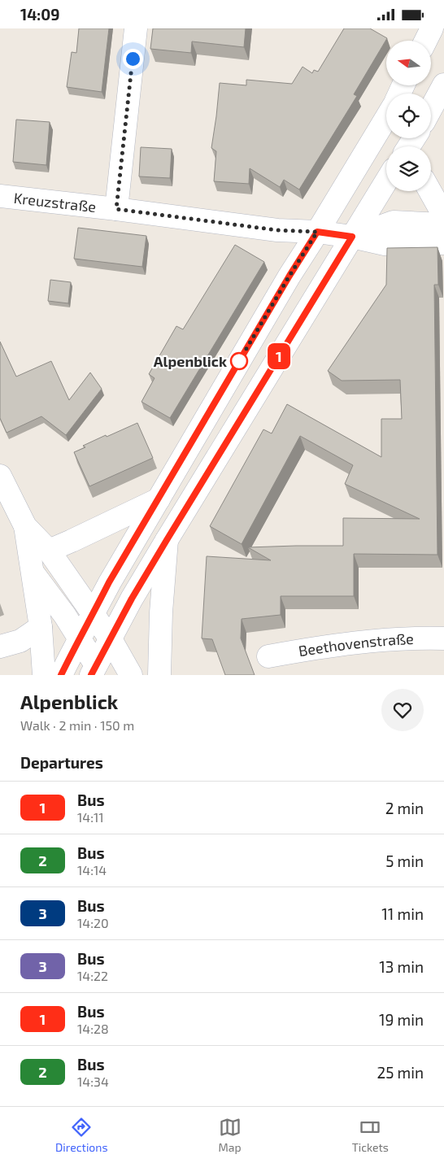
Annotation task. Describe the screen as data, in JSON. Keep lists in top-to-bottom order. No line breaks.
{"streets":{"street":["Kreuzstraße","Beethovenstraße"]},"places":["Alpenblick"],"lines":["bus line 1"],"north":"left","page":{"status":"14:09","on_map":"1","heading":[["Alpenblick","Walk · 2 min · 150 m"],"Departures"],"list":[{"mark":"1","name":"Bus","note":"14:11","value":"2 min"},{"mark":"2","name":"Bus","note":"14:14","value":"5 min"},{"mark":"3","name":"Bus","note":"14:20","value":"11 min"},{"mark":"3","name":"Bus","note":"14:22","value":"13 min"},{"mark":"1","name":"Bus","note":"14:28","value":"19 min"},{"mark":"2","name":"Bus","note":"14:34","value":"25 min"}],"tabs":["Directions","Map","Tickets"]}}
